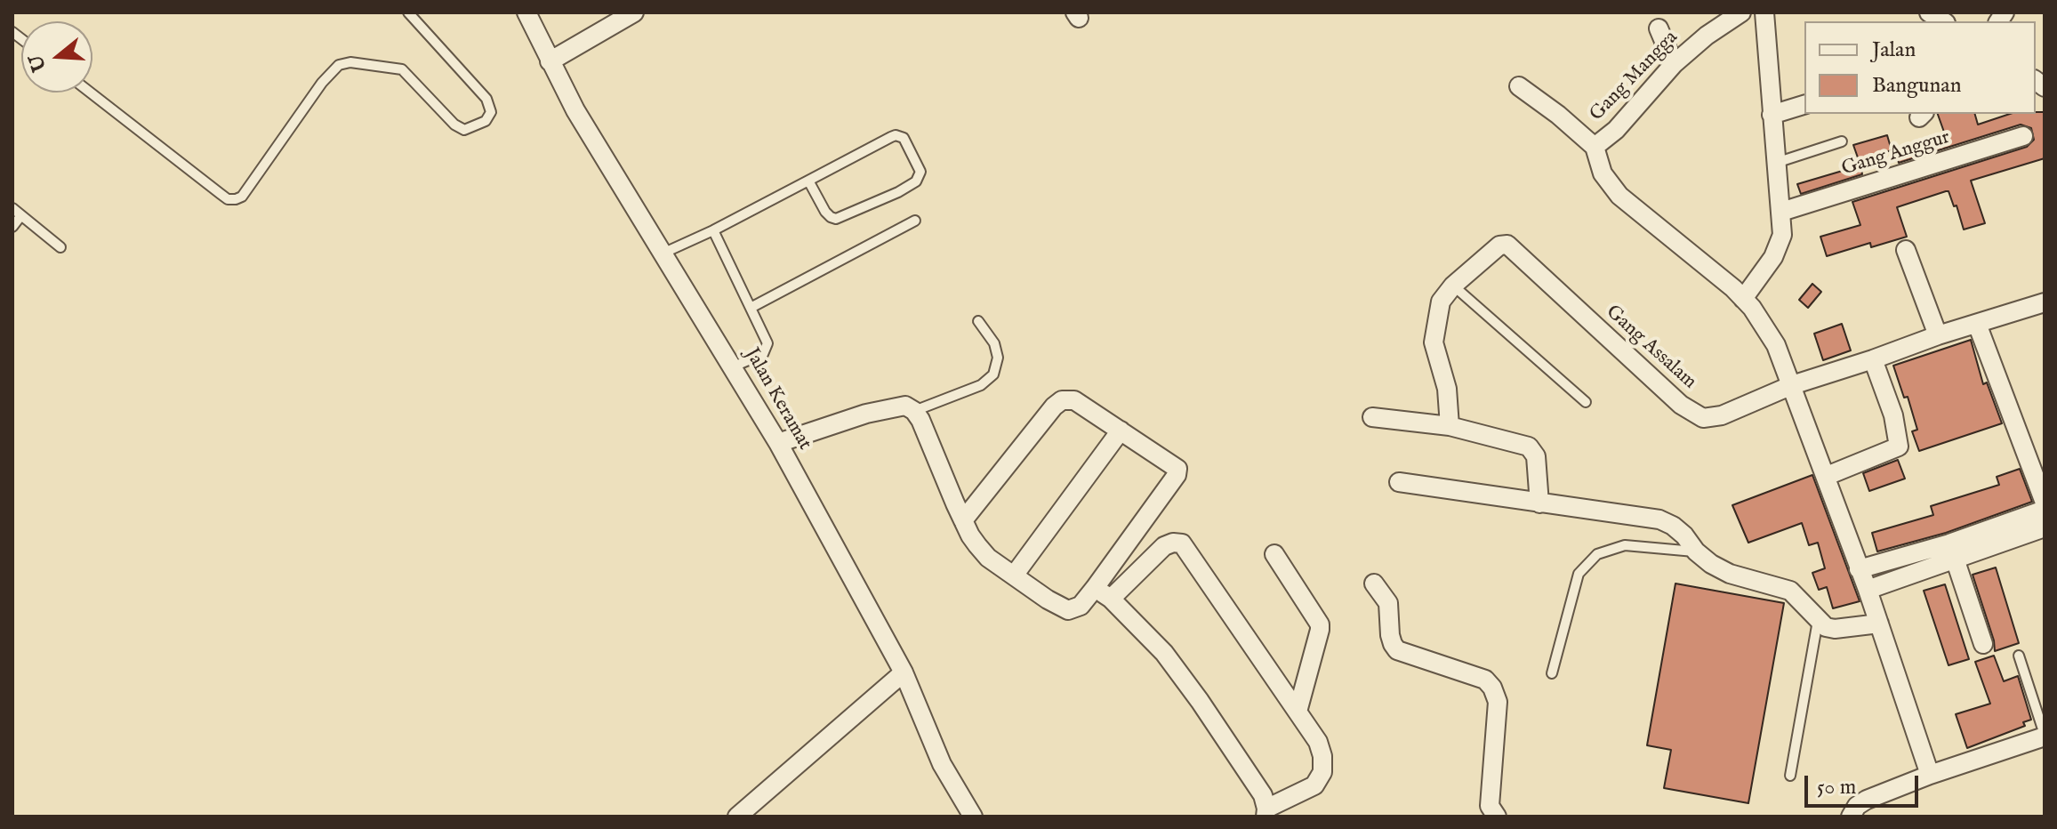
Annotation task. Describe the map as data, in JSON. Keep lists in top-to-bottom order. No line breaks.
{"streets":{"street":["Gang Mangga","Gang Anggur","Gang Assalam","Jalan Keramat"]},"legend":["Jalan","Bangunan"],"scale_bar":"50 m","north":"left"}
